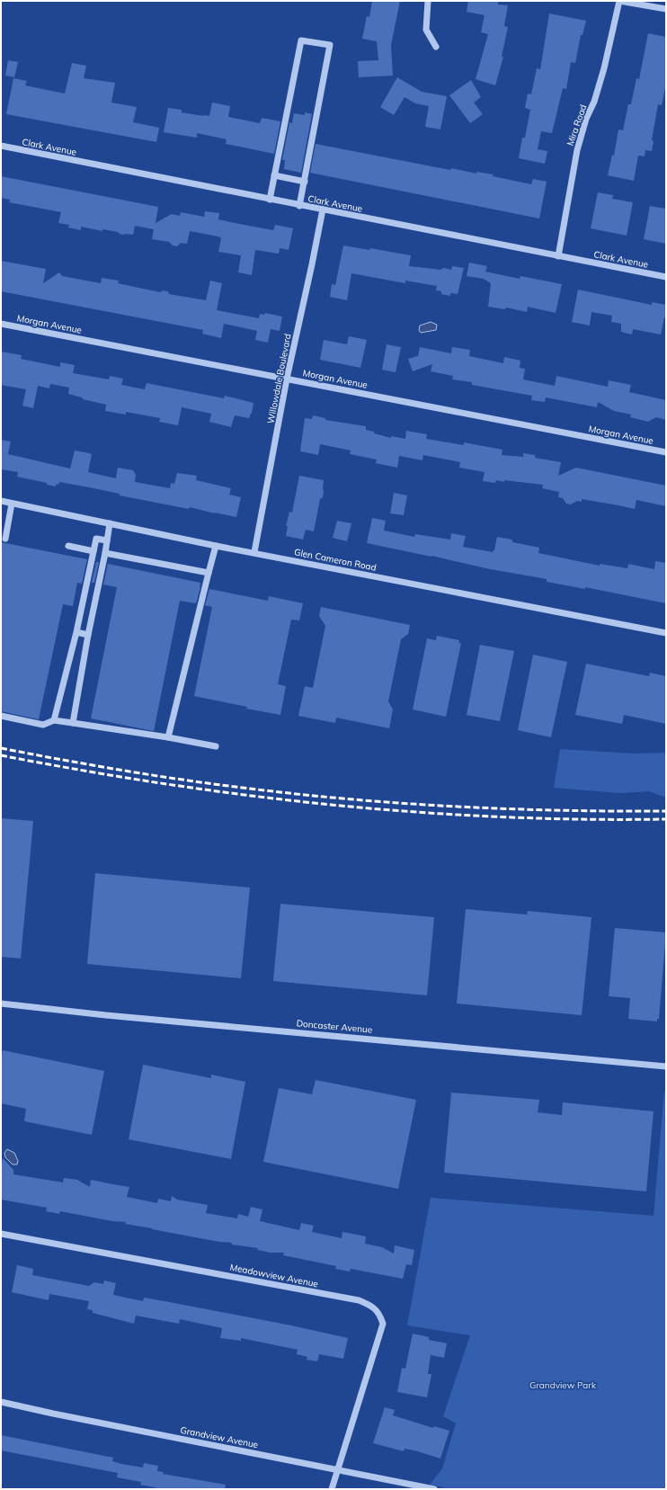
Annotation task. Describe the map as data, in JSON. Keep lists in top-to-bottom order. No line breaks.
{"streets":{"street":["Mira Road","Clark Avenue","Morgan Avenue","Willowdale Boulevard","Glen Cameron Road","Doncaster Avenue","Meadowview Avenue","Grandview Avenue"]},"crossings":[["Mira Road","Clark Avenue"],["Clark Avenue","Willowdale Boulevard"],["Morgan Avenue","Willowdale Boulevard"],["Willowdale Boulevard","Glen Cameron Road"],["Meadowview Avenue","Grandview Avenue"]],"parks":["Grandview Park"]}
